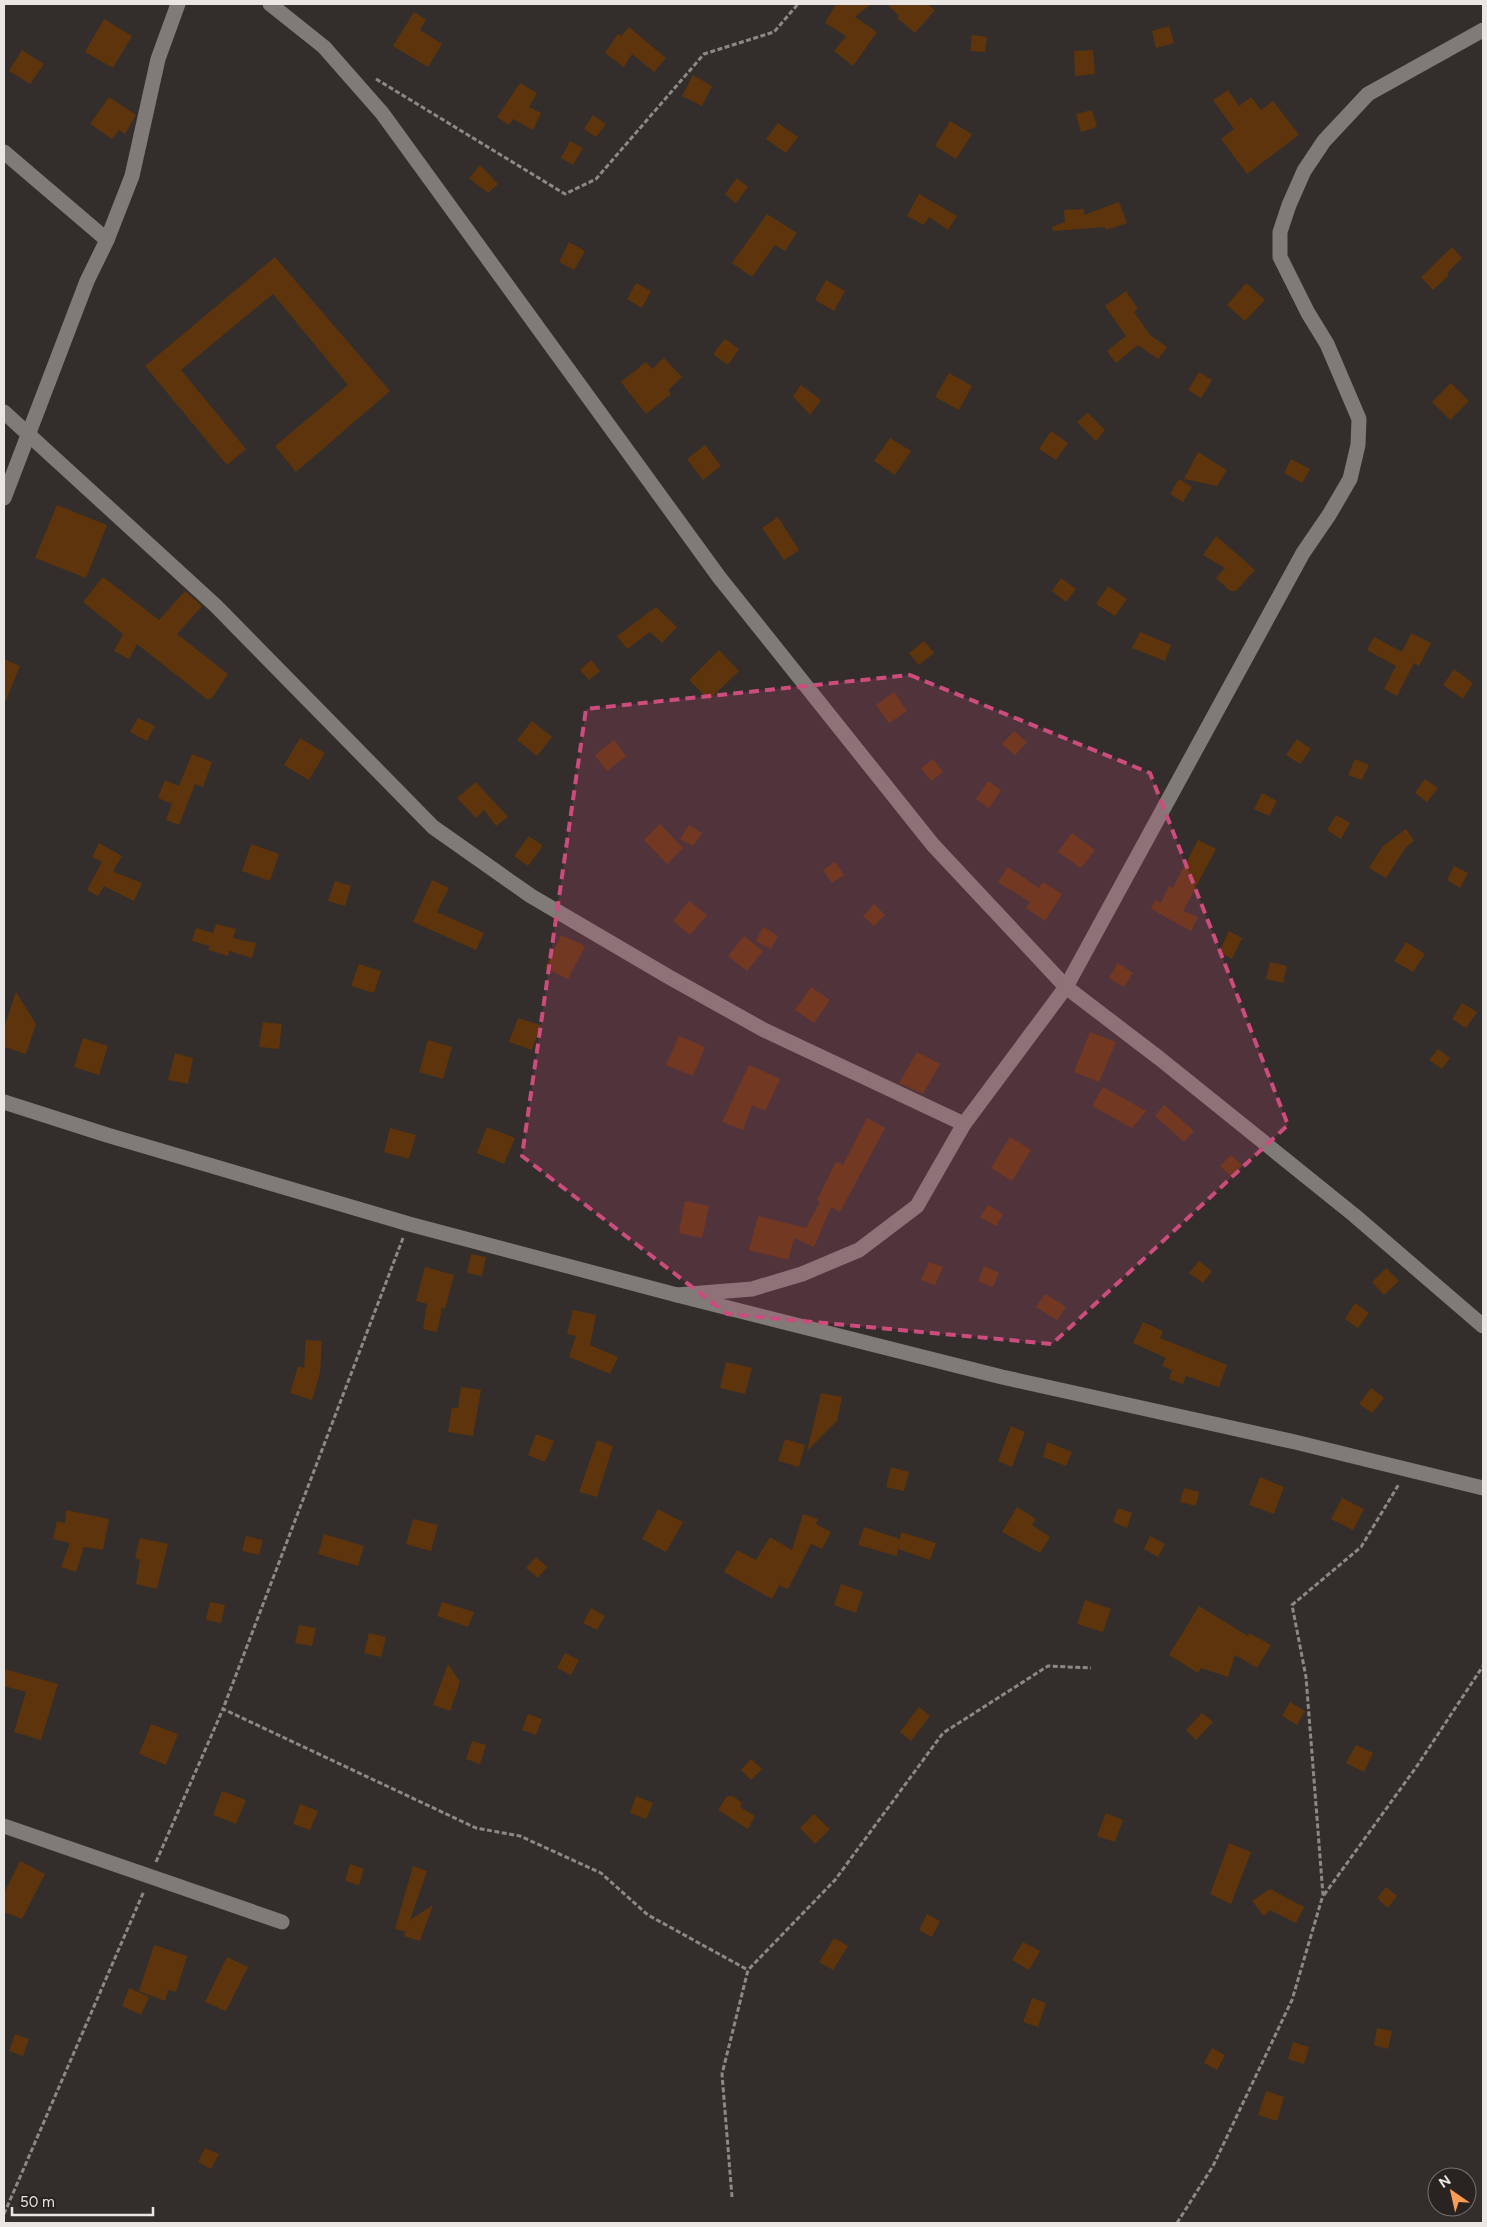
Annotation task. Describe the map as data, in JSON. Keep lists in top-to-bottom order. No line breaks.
{"scale_bar":"50 m","north":"top left"}
